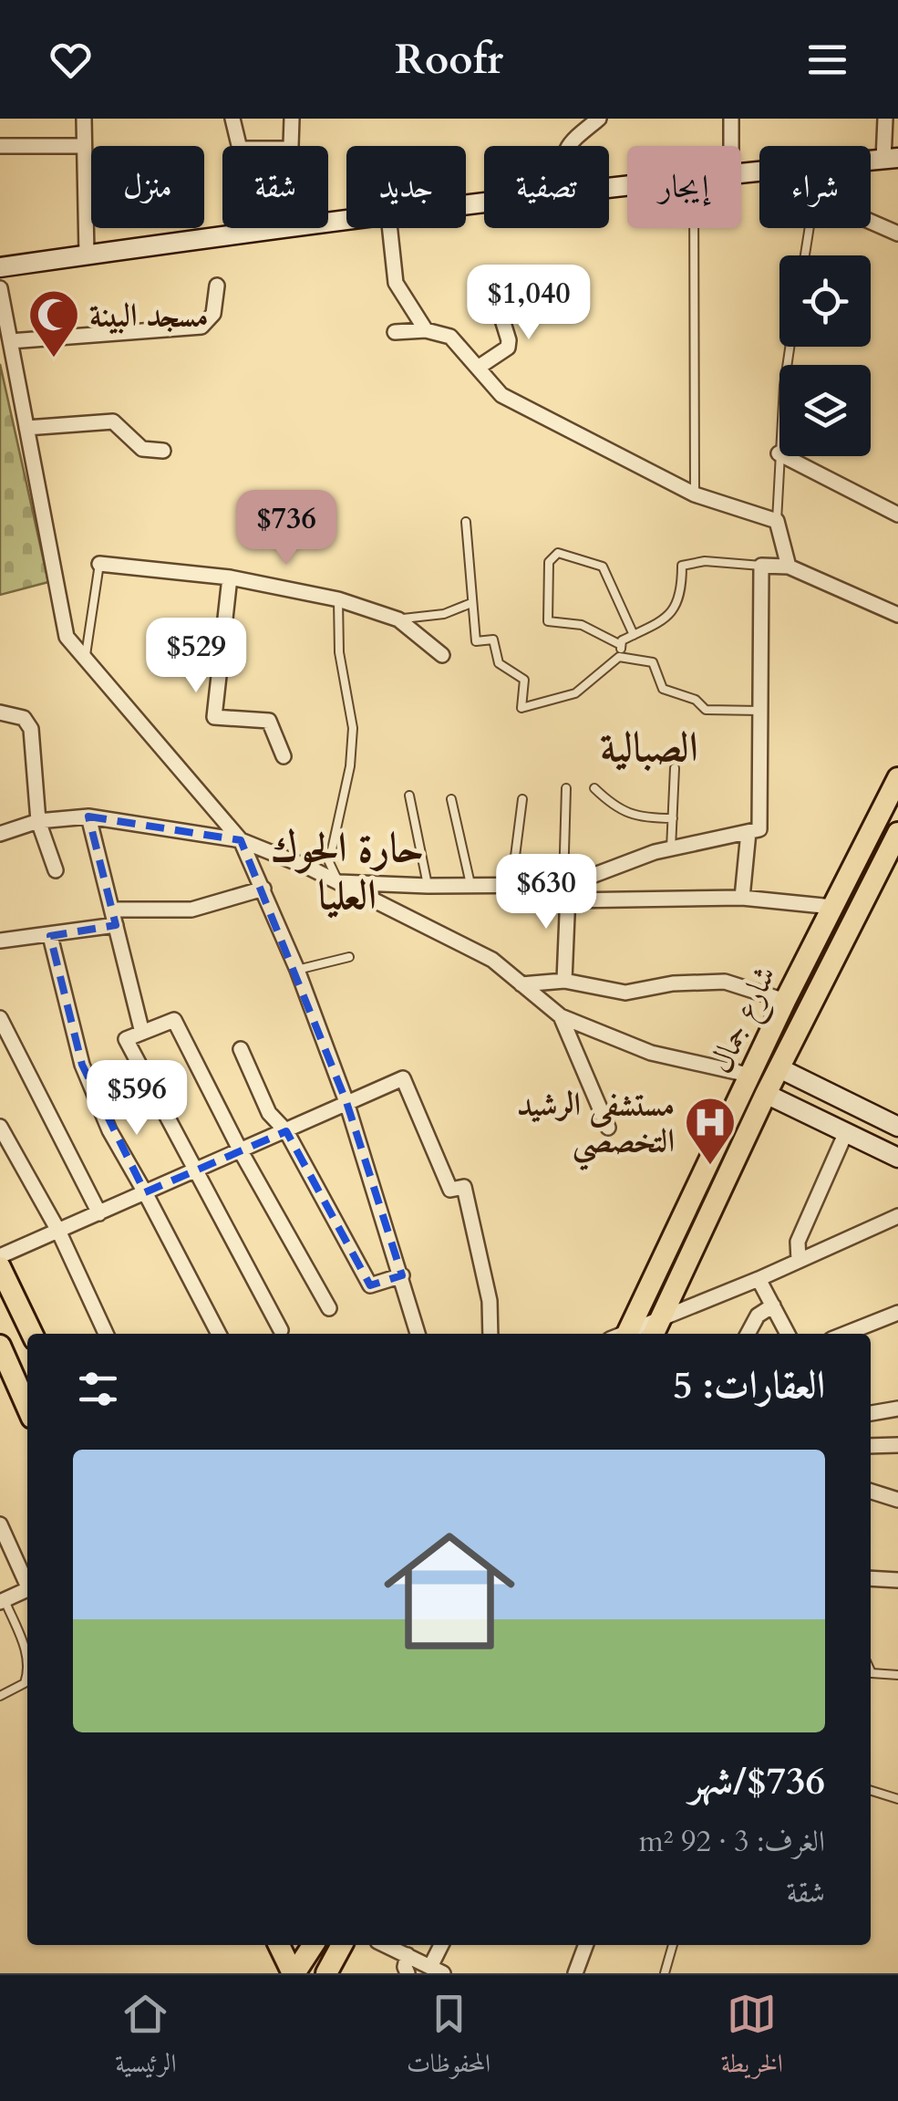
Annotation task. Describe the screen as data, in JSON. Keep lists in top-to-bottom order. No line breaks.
{"streets":{"main road":["شارع جمال"]},"districts":["الصبالية","حارة الحوك العليا"],"places":{"mosque":["مسجد البينة"],"hospital":["مستشفى الرشيد التخصصي"]},"page":{"header":"Roofr","chip":["شراء","إيجار","تصفية","جديد","شقة","منزل"],"price":["$1,040","$736","$529","$630","$596"],"heading":"العقارات: 5","list":[{"name":"$736/شهر","note":"الغرف: 3 · 92 m² · شقة"}],"tabs":["الخريطة","المحفوظات","الرئيسية"]}}
